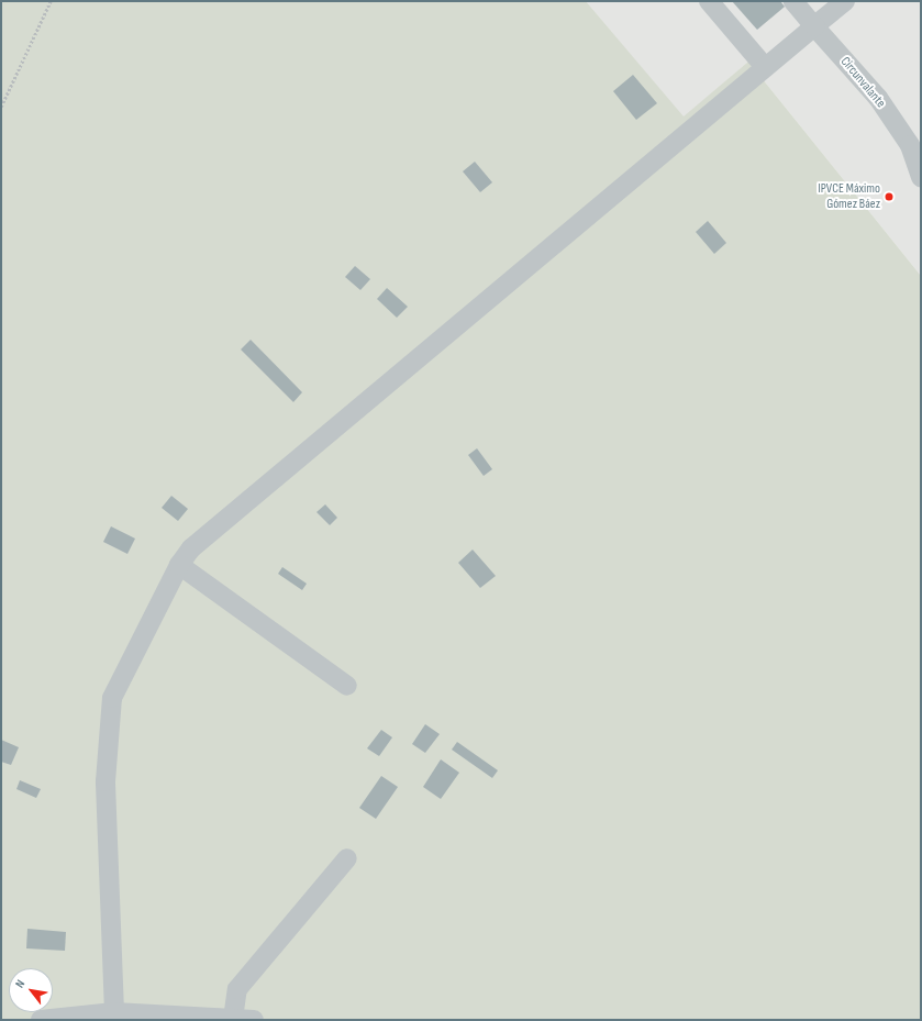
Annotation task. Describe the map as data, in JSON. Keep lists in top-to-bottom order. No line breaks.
{"streets":{"street":["Circunvalante"]},"places":["IPVCE Máximo Gómez Báez"],"north":"top left"}
